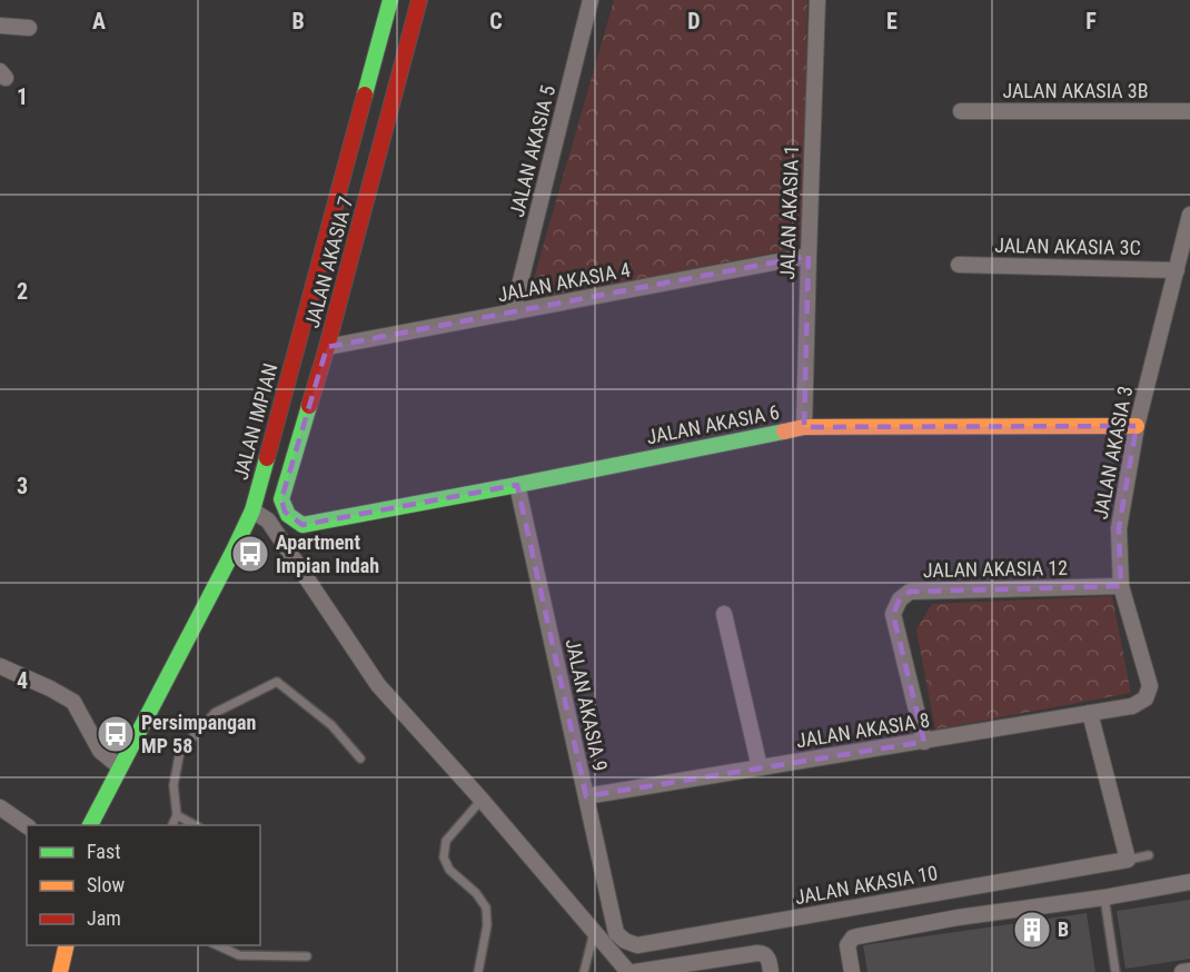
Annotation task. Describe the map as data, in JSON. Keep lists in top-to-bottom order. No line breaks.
{"streets":{"street":["JALAN AKASIA 3B","JALAN AKASIA 5","JALAN AKASIA 1","JALAN AKASIA 3C","JALAN AKASIA 7","JALAN AKASIA 4","JALAN IMPIAN","JALAN AKASIA 6","JALAN AKASIA 3","JALAN AKASIA 12","JALAN AKASIA 9","JALAN AKASIA 8","JALAN AKASIA 10"]},"crossings":[["JALAN AKASIA 5","JALAN AKASIA 4"],["JALAN AKASIA 1","JALAN AKASIA 4"],["JALAN AKASIA 1","JALAN AKASIA 6"],["JALAN AKASIA 3C","JALAN AKASIA 3"],["JALAN AKASIA 7","JALAN AKASIA 4"],["JALAN AKASIA 7","JALAN AKASIA 6"],["JALAN AKASIA 6","JALAN AKASIA 3"],["JALAN AKASIA 6","JALAN AKASIA 9"],["JALAN AKASIA 3","JALAN AKASIA 12"],["JALAN AKASIA 3","JALAN AKASIA 8"],["JALAN AKASIA 12","JALAN AKASIA 8"],["JALAN AKASIA 9","JALAN AKASIA 8"],["JALAN AKASIA 9","JALAN AKASIA 10"]],"places":{"bus stop":["Apartment Impian Indah","Persimpangan MP 58"],"building":["B"]},"legend":["Fast","Slow","Jam"],"grid":{"columns":["A","B","C","D","E","F"],"rows":["1","2","3","4"]}}
